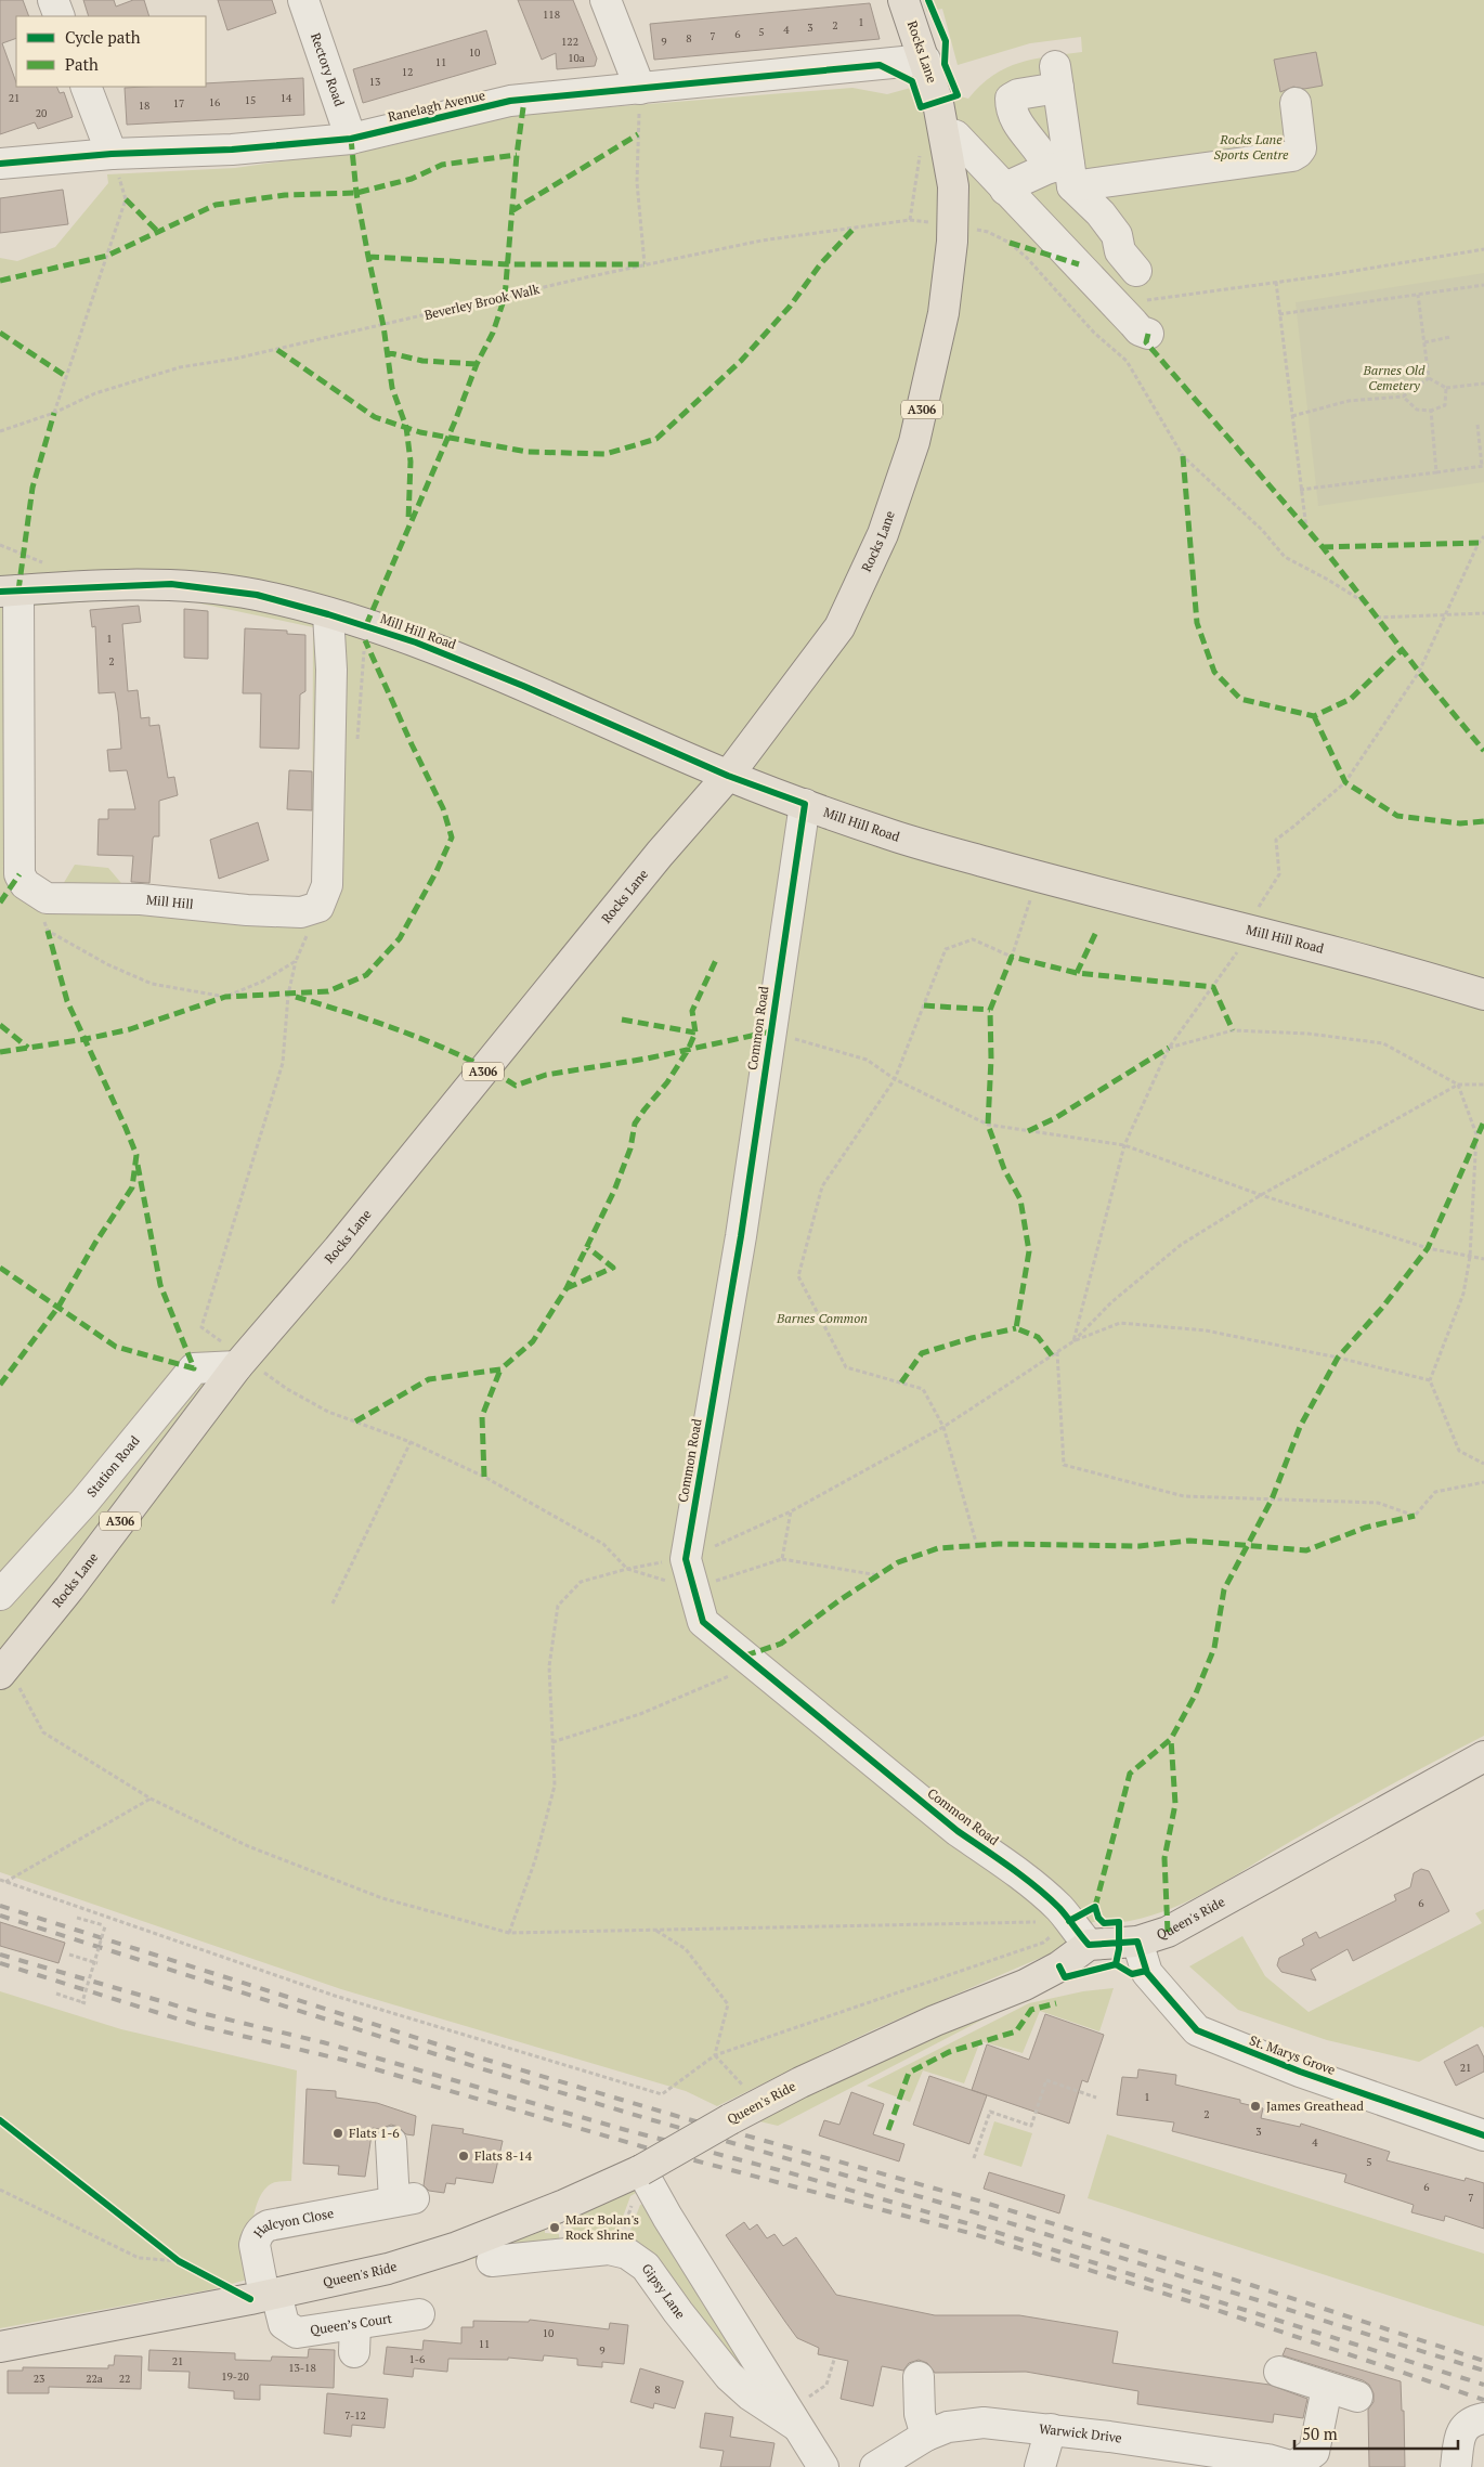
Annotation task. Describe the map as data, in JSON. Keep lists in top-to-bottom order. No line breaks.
{"streets":{"main road":["Rocks Lane","A306","Mill Hill Road","Queen's Ride"],"street":["Rectory Road","Ranelagh Avenue","Mill Hill","Common Road","Station Road","St. Marys Grove","Halcyon Close","Gipsy Lane","Queen’s Court","Warwick Drive"],"path":["Beverley Brook Walk"]},"crossings":[["Rocks Lane","Ranelagh Avenue"],["Rocks Lane","Mill Hill Road"],["Rocks Lane","Station Road"],["Rectory Road","Ranelagh Avenue"],["Mill Hill Road","Mill Hill"],["Mill Hill Road","Common Road"],["Common Road","Queen's Ride"],["Queen's Ride","St. Marys Grove"],["Queen's Ride","Halcyon Close"],["Queen's Ride","Gipsy Lane"],["Queen's Ride","Queen’s Court"],["Halcyon Close","Queen’s Court"]],"parks":["Rocks Lane Sports Centre","Barnes Old Cemetery","Barnes Common"],"places":["James Greathead","Flats 1-6","Flats 8-14","Marc Bolan's Rock Shrine"],"house_numbers":["118","1","2","3","4","5","6","7","8","122","9","10","10a","11","12","13","21","14","15","16","17","18","20","1","2","6","21","1","2","3","4","5","6","7","10","11","9","1-6","21","13-18","19-20","23","22a","22","8","7-12"],"legend":["Cycle path","Path"],"scale_bar":"50 m"}
